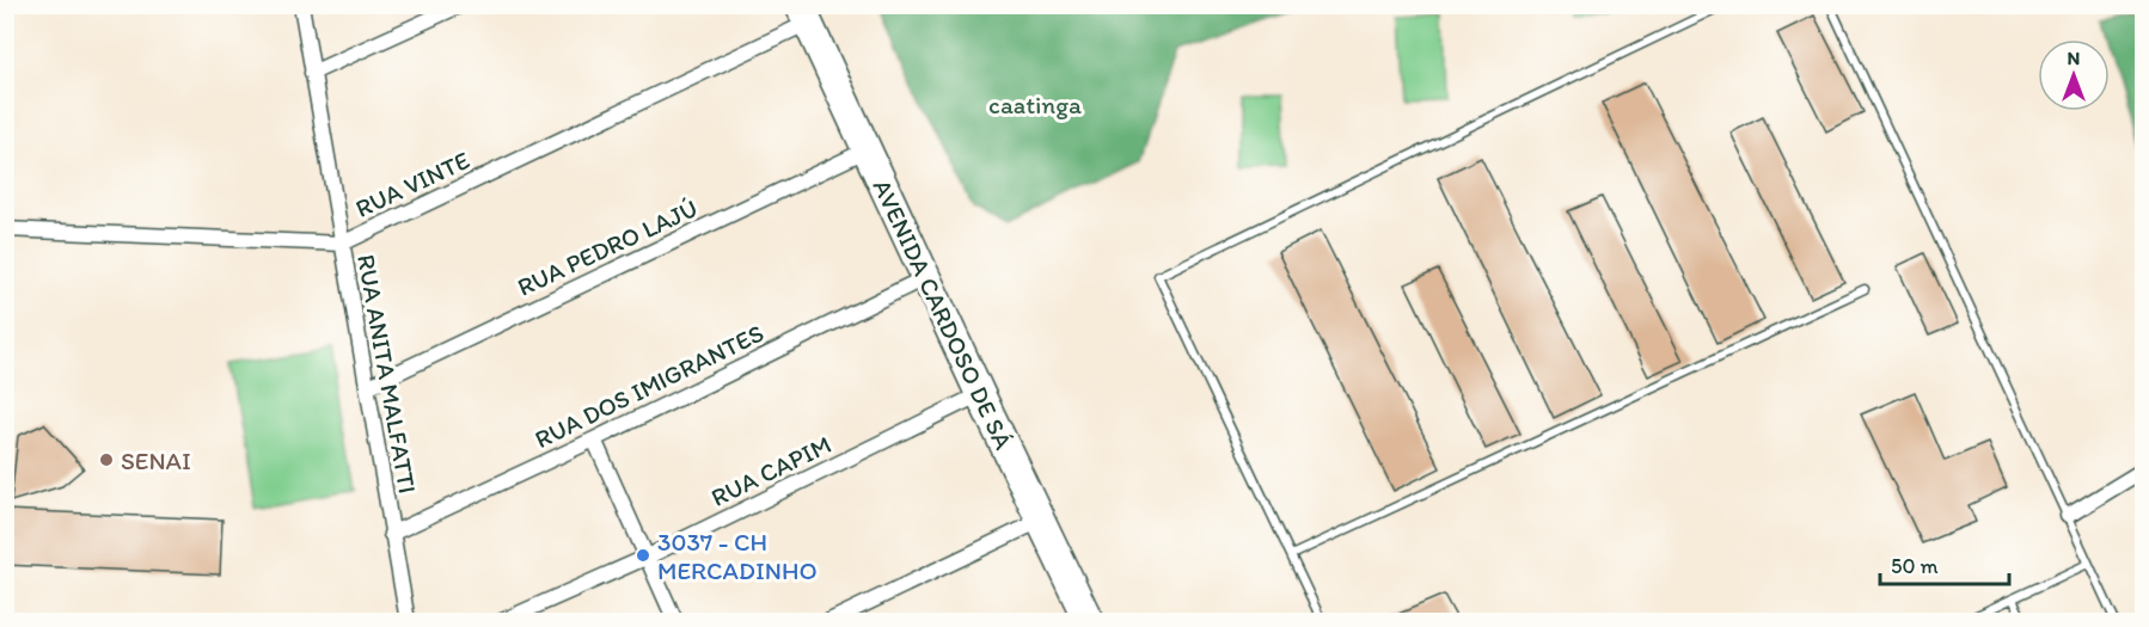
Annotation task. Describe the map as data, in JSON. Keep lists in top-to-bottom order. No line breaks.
{"streets":{"highway":["AVENIDA CARDOSO DE SÁ"],"street":["RUA VINTE","RUA PEDRO LAJÚ","RUA ANITA MALFATTI","RUA DOS IMIGRANTES","RUA CAPIM"]},"crossings":[["RUA VINTE","AVENIDA CARDOSO DE SÁ"],["RUA VINTE","RUA ANITA MALFATTI"],["RUA PEDRO LAJÚ","AVENIDA CARDOSO DE SÁ"],["RUA PEDRO LAJÚ","RUA ANITA MALFATTI"],["AVENIDA CARDOSO DE SÁ","RUA DOS IMIGRANTES"],["AVENIDA CARDOSO DE SÁ","RUA CAPIM"],["RUA ANITA MALFATTI","RUA DOS IMIGRANTES"]],"parks":["caatinga"],"places":["SENAI","3037 - CH MERCADINHO"],"scale_bar":"50 m","north":"top"}
